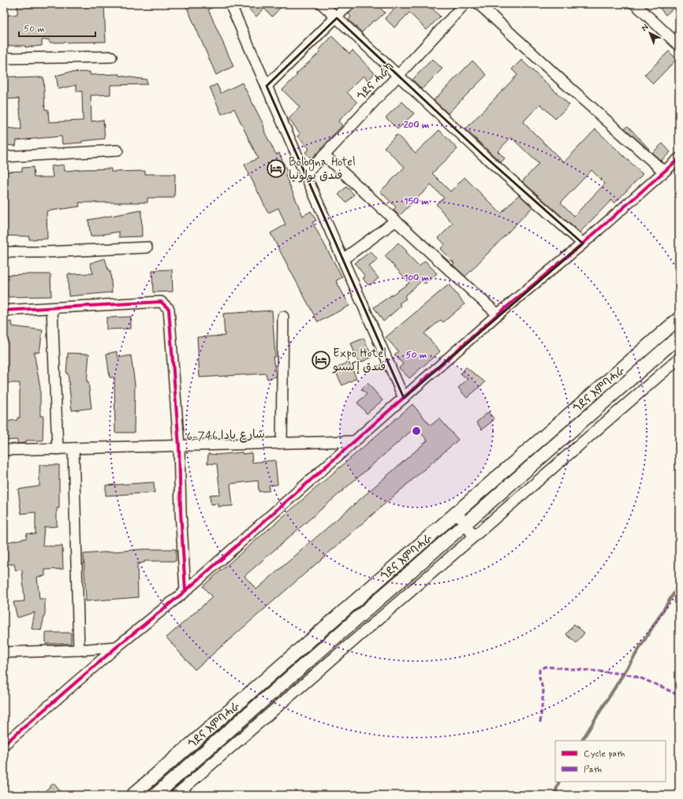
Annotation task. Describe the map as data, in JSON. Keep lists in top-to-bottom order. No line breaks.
{"streets":{"main road":["ጎደና እምባሓራ"],"street":["ጎደና ሓራካ","شارع بادا 746-6"]},"places":{"hotel":["Bologna Hotel فندق بولونيا","Expo Hotel فندق إكسبو"]},"legend":["Cycle path","Path"],"scale_bar":"50 m","north":"top left","rings":["200 m","150 m","100 m","50 m"]}
